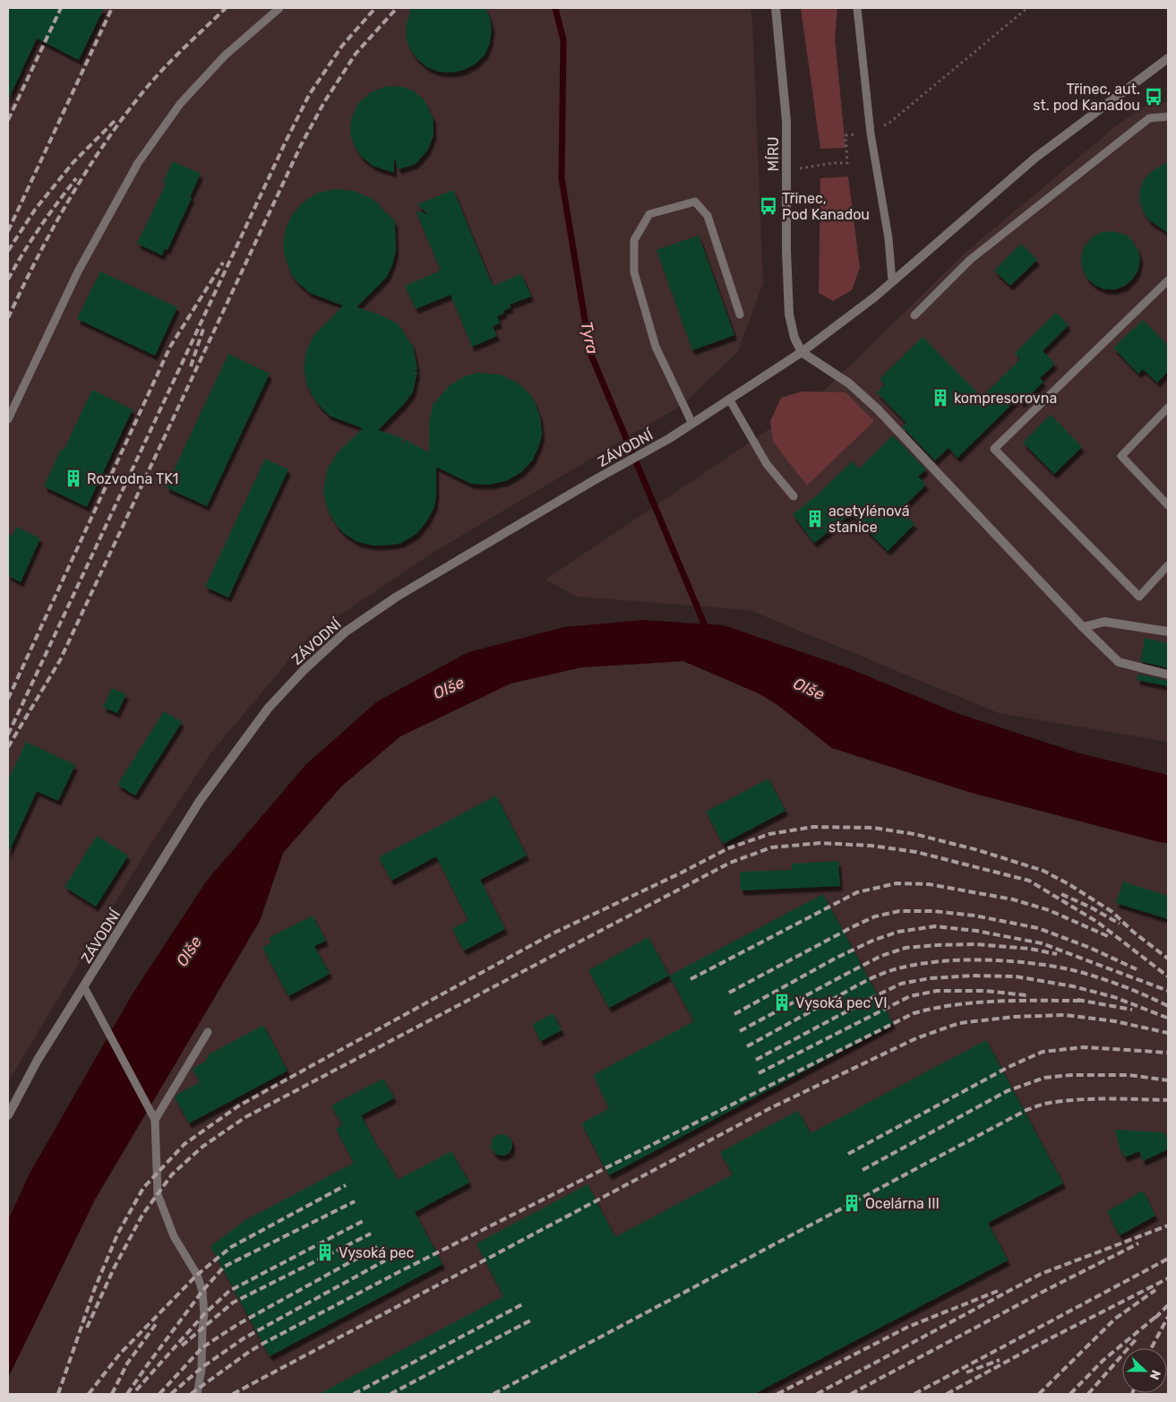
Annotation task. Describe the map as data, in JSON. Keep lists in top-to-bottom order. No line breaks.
{"streets":{"street":["MÍRU","ZÁVODNÍ"]},"crossings":[["MÍRU","ZÁVODNÍ"]],"water":["Tyra","Olše"],"places":{"bus stop":["Třinec, aut. st. pod Kanadou","Třinec, Pod Kanadou"],"building":["kompresorovna","Rozvodna TK1","acetylénová stanice","Vysoká pec VI","Ocelárna III","Vysoká pec"]},"north":"right"}
